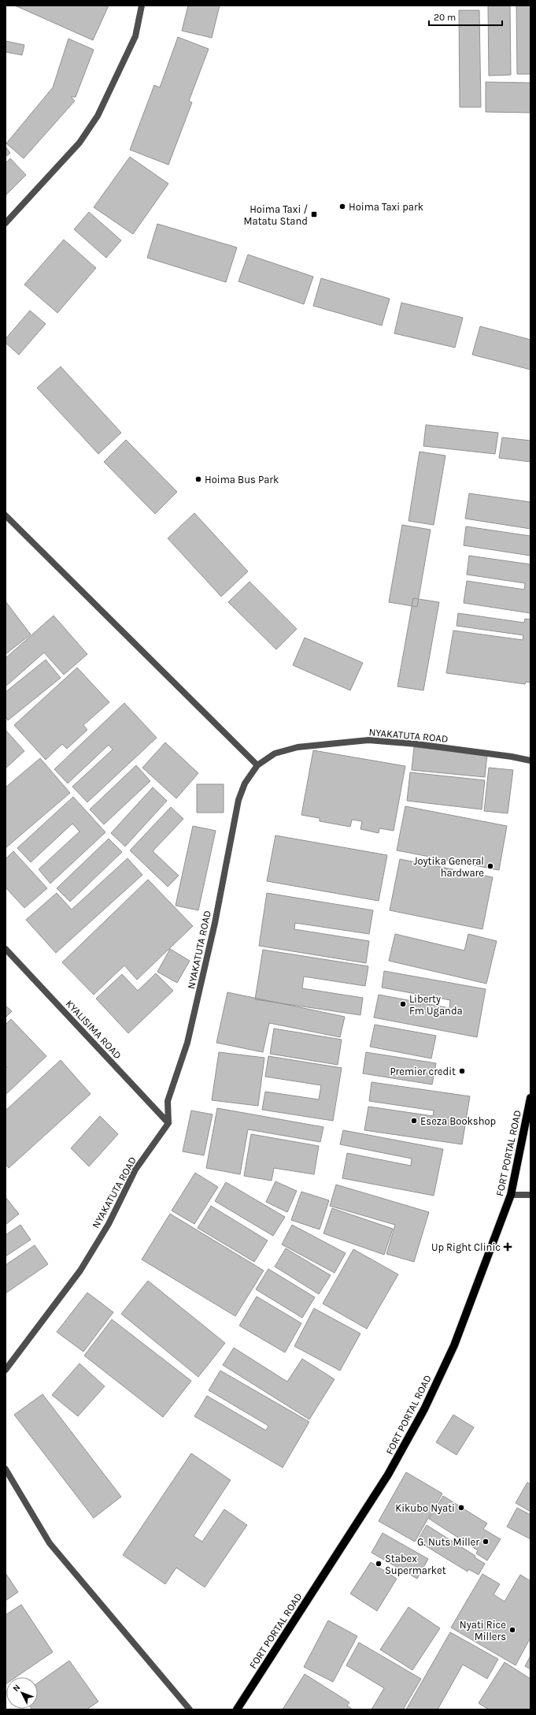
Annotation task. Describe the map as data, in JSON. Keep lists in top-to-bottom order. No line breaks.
{"streets":{"main road":["FORT PORTAL ROAD"],"street":["NYAKATUTA ROAD","KYALISIMA ROAD"]},"crossings":[["NYAKATUTA ROAD","KYALISIMA ROAD"]],"places":{"other":["Hoima Taxi park","Hoima Bus Park","Joytika General hardware","Liberty Fm Uganda","Premier credit","Eseza Bookshop","Kikubo Nyati","G. Nuts Miller","Stabex Supermarket","Nyati Rice Millers"],"transit":["Hoima Taxi / Matatu Stand"],"health":["Up Right Clinic"]},"scale_bar":"20 m","north":"top left"}
